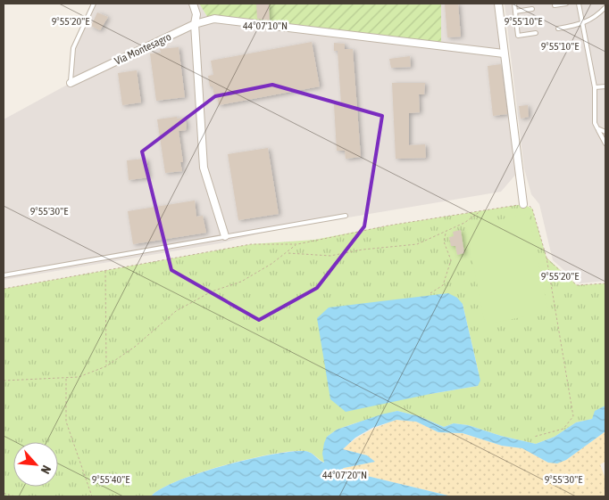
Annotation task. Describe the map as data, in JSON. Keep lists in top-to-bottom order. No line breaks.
{"streets":{"street":["Via Montesagro"]},"north":"bottom right","coordinates":["9°55'20\"E","9°55'10\"E","44°07'10\"N","9°55'30\"E","44°07'20\"N","9°55'40\"E"]}
